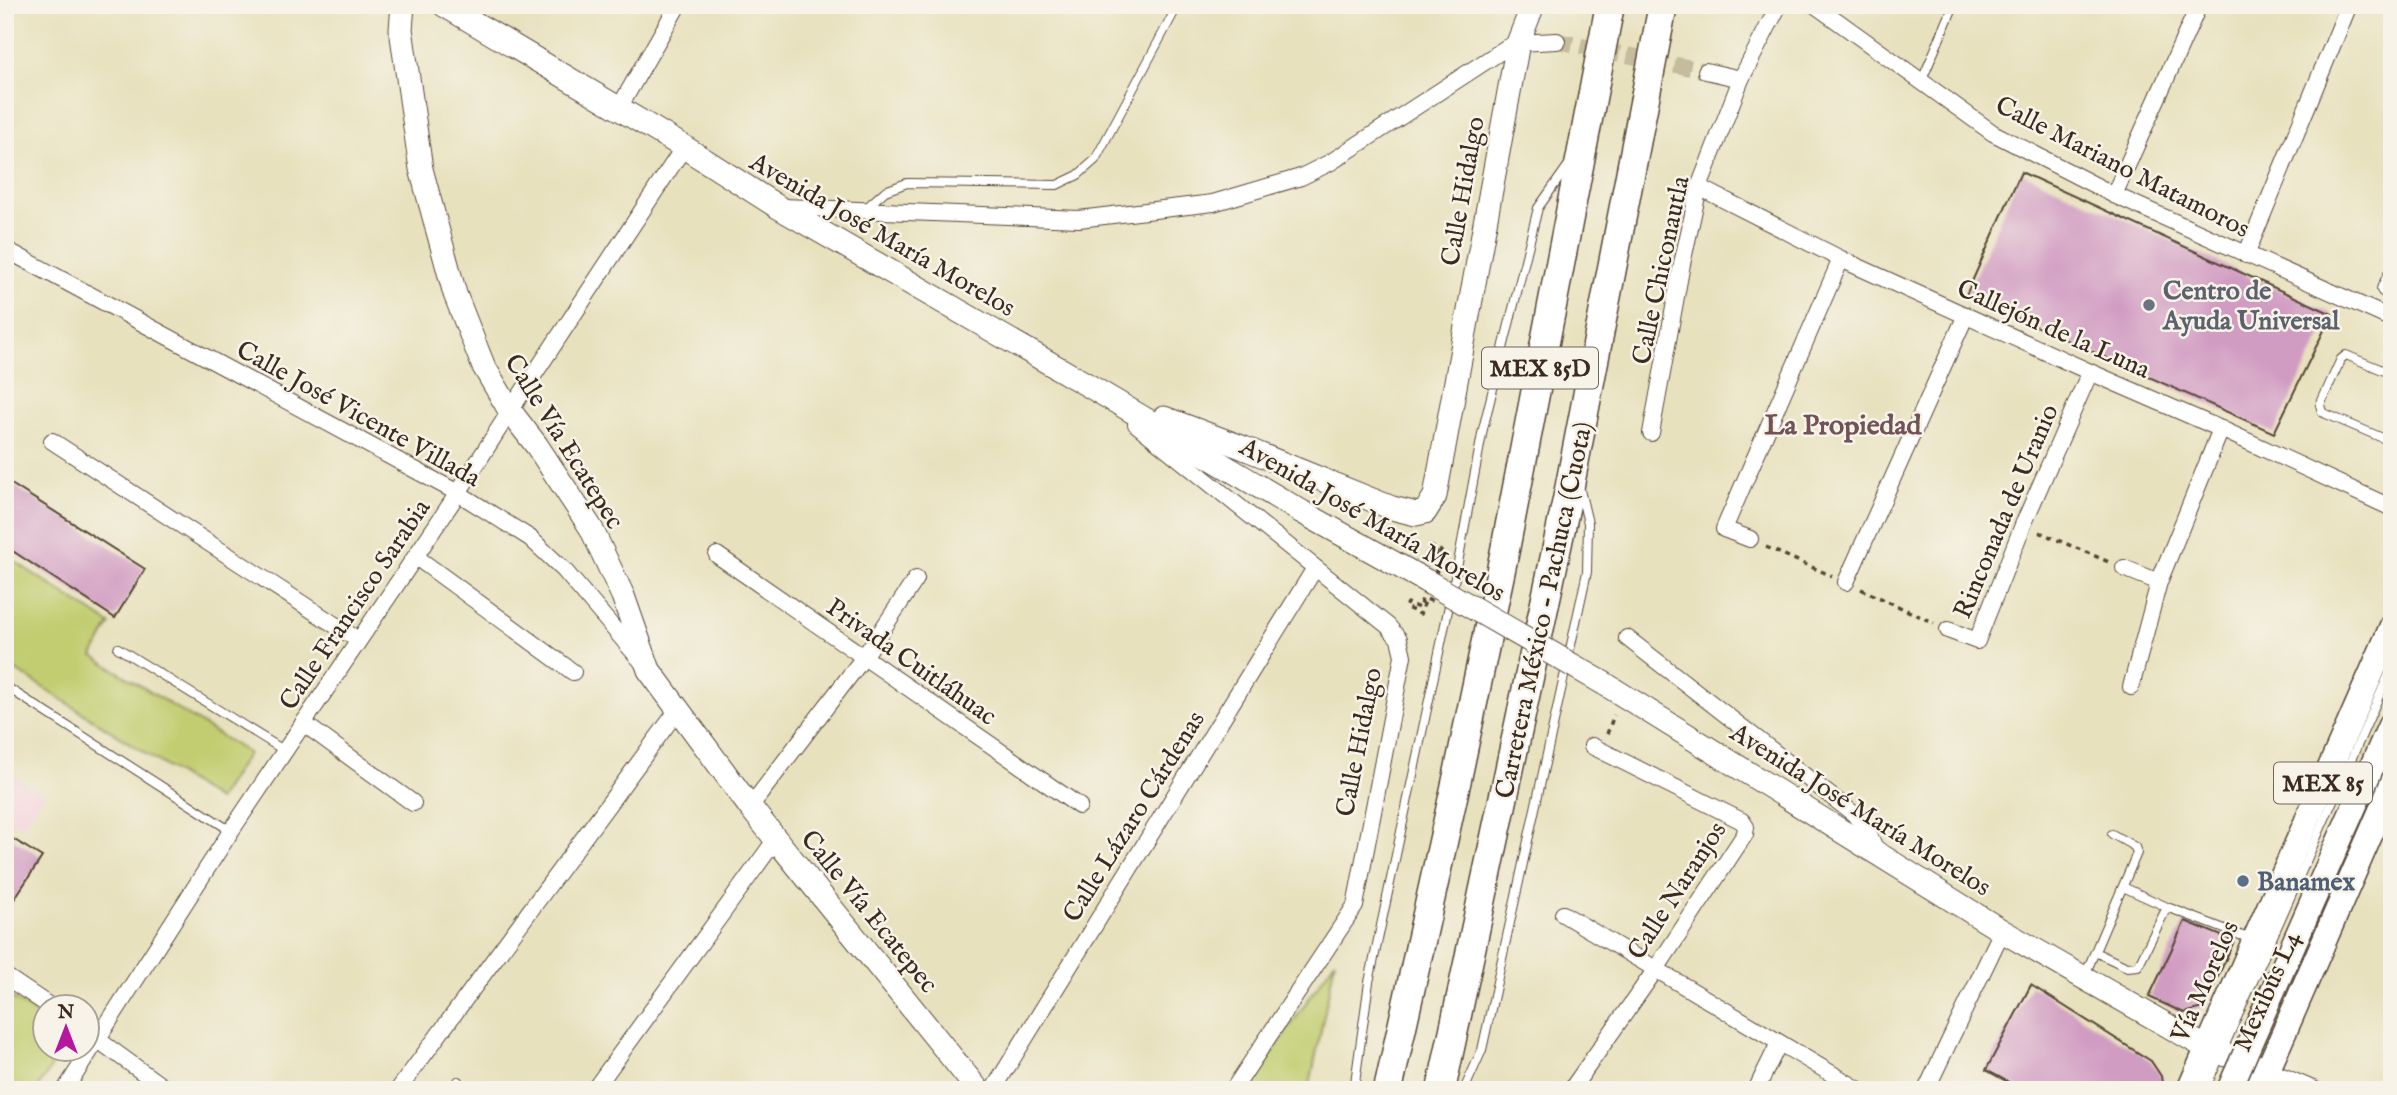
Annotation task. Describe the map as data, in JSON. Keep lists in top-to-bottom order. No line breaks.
{"streets":{"highway":["MEX 85D","Carretera México - Pachuca (Cuota)"],"main road":["Calle Hidalgo","Avenida José María Morelos","Calle Vía Ecatepec","MEX 85","Vía Morelos"],"street":["Calle Mariano Matamoros","Calle Chiconautla","Callejón de la Luna","Calle José Vicente Villada","Rinconada de Uranio","Calle Francisco Sarabia","Privada Cuitláhuac","Calle Lázaro Cárdenas","Calle Naranjos"],"lane":["Mexibús L4"]},"crossings":[["Calle Hidalgo","Avenida José María Morelos"],["Calle Hidalgo","Calle Lázaro Cárdenas"],["Avenida José María Morelos","Calle Francisco Sarabia"],["Avenida José María Morelos","MEX 85"],["Avenida José María Morelos","Vía Morelos"],["Avenida José María Morelos","Mexibús L4"],["Calle Chiconautla","Callejón de la Luna"],["Callejón de la Luna","Rinconada de Uranio"],["Calle José Vicente Villada","Calle Vía Ecatepec"],["Calle José Vicente Villada","Calle Francisco Sarabia"],["Calle Vía Ecatepec","Calle Francisco Sarabia"],["MEX 85","Mexibús L4"],["Vía Morelos","Mexibús L4"]],"districts":["La Propiedad"],"places":["Centro de Ayuda Universal","Banamex"],"north":"top"}
